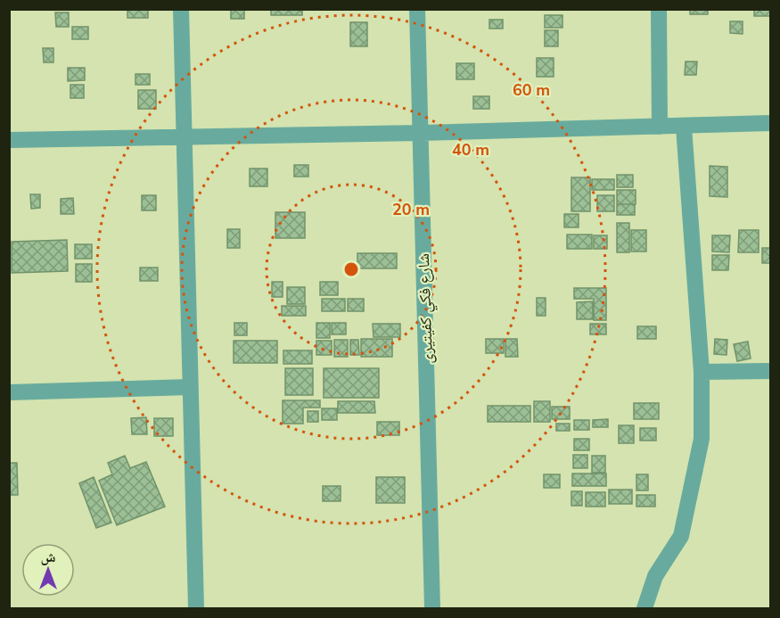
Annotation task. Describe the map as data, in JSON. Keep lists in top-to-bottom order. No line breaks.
{"streets":{"street":["شارع فكي كفيتيرى"]},"north":"top","rings":["60 m","40 m","20 m"]}
